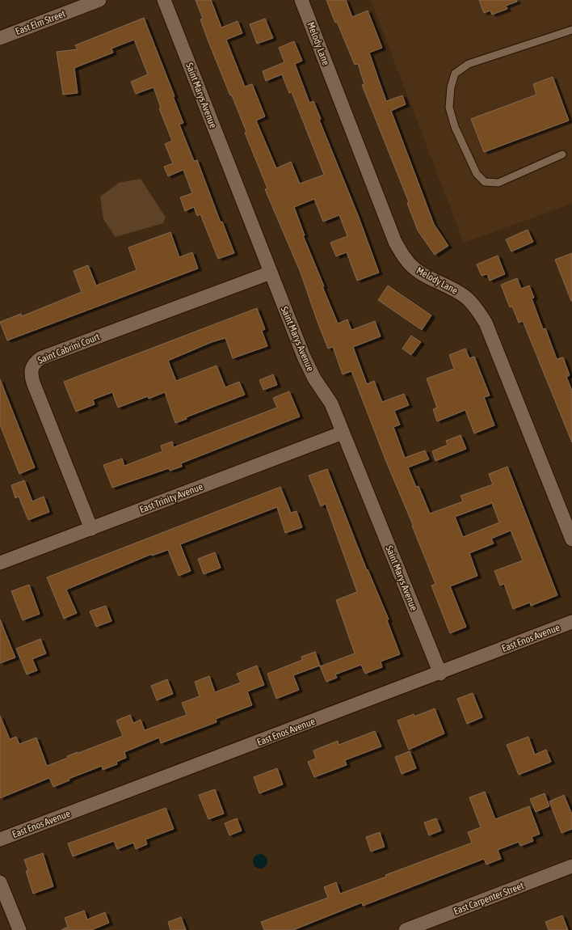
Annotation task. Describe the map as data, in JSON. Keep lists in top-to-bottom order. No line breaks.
{"streets":{"street":["East Elm Street","Melody Lane","Saint Marys Avenue","Saint Cabrini Court","East Trinity Avenue","East Enos Avenue","East Carpenter Street"]},"crossings":[["Saint Marys Avenue","Saint Cabrini Court"],["Saint Marys Avenue","East Trinity Avenue"],["Saint Marys Avenue","East Enos Avenue"],["Saint Cabrini Court","East Trinity Avenue"]]}
